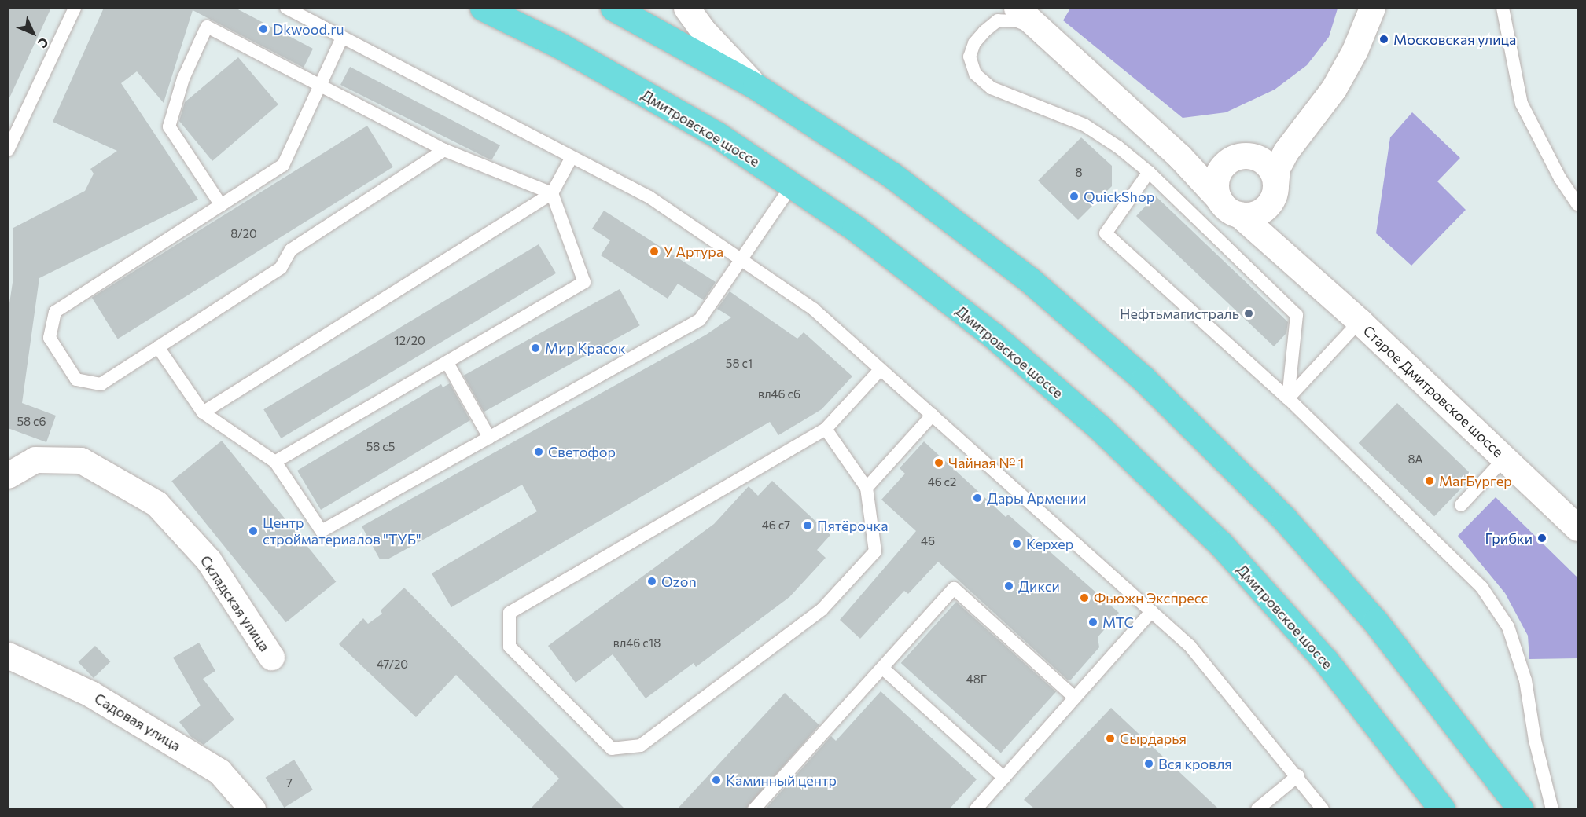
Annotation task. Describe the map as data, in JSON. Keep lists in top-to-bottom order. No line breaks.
{"streets":{"highway":["Дмитровское шоссе"],"main road":["Старое Дмитровское шоссе","Складская улица","Садовая улица"]},"places":["Dkwood.ru","Московская улица","QuickShop","У Артура","Нефтьмагистраль","Мир Красок","Светофор","Чайная № 1","МагБургер","Дары Армении","Пятёрочка","Центр стройматериалов \"ТУБ\"","Грибки","Керхер","Ozon","Дикси","Фьюжн Экспресс","МТС","Сырдарья","Вся кровля","Каминный центр"],"house_numbers":["8","8/20","12/20","58 с1","вл46 с6","58 с6","58 с5","8А","46 с2","46 с7","46","вл46 с18","47/20","48Г","7"],"north":"bottom right"}
